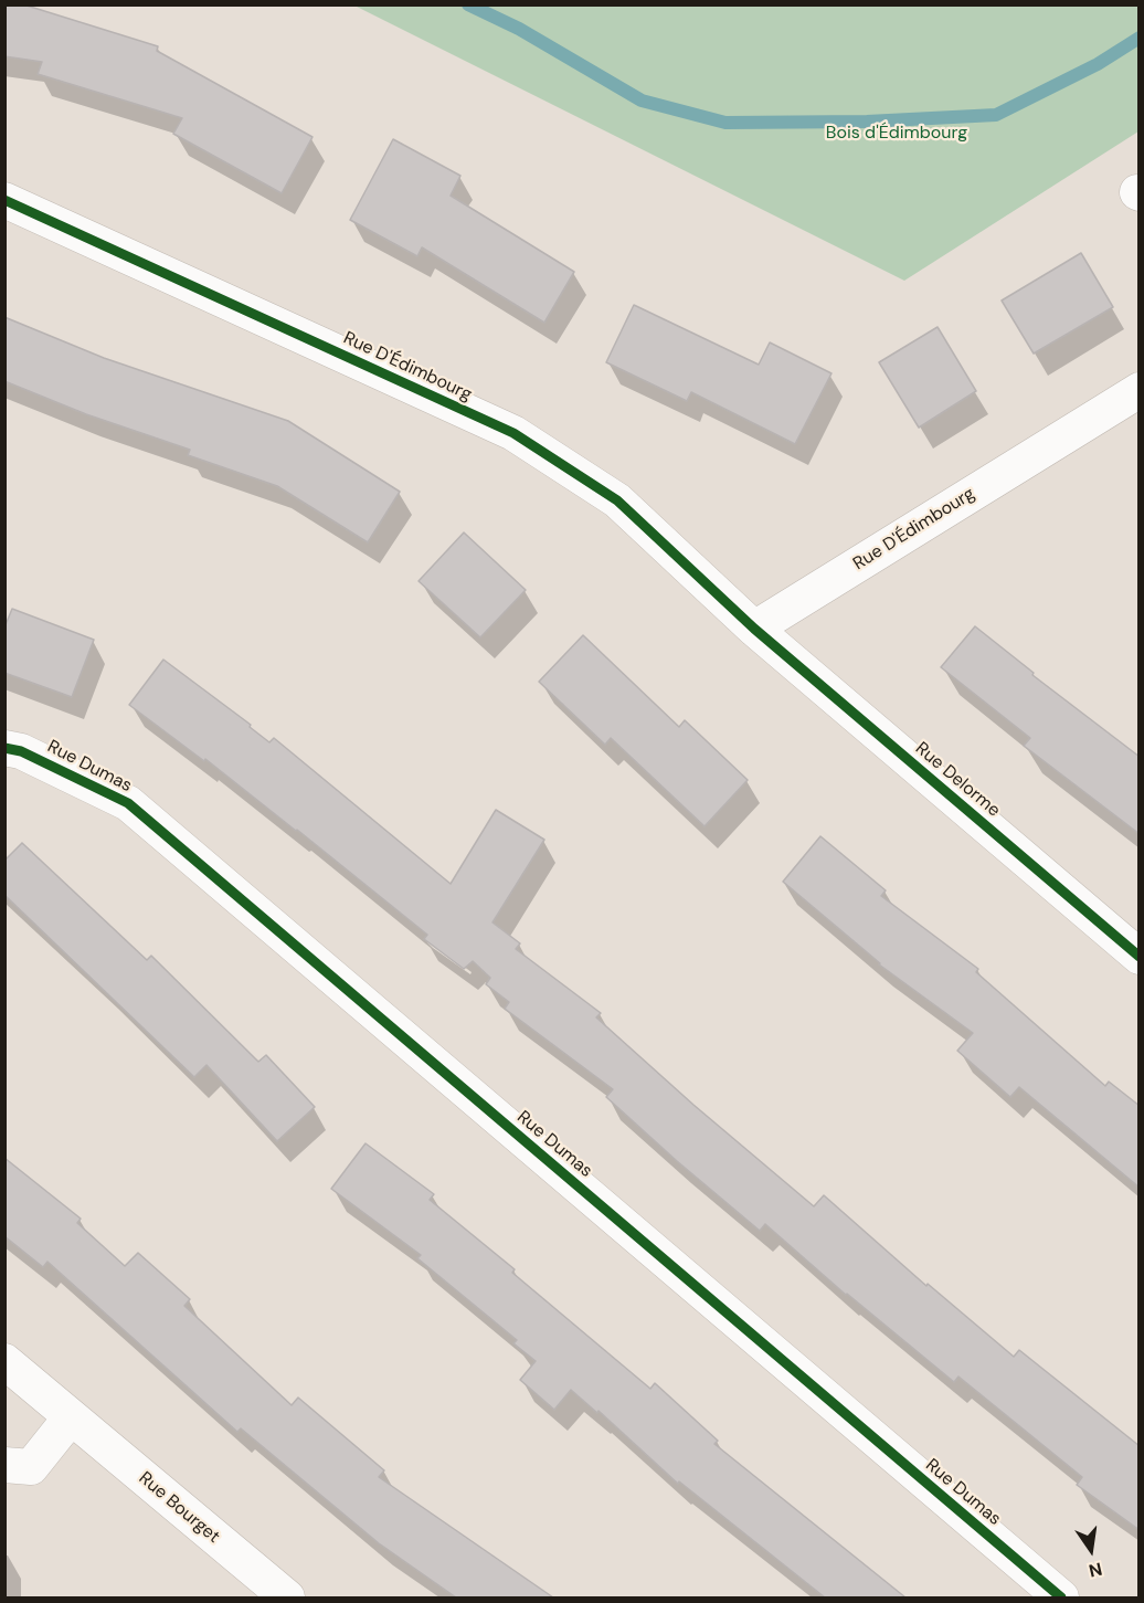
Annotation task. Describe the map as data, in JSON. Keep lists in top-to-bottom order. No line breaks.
{"streets":{"street":["Rue D'Édimbourg","Rue Dumas","Rue Delorme","Rue Bourget"]},"crossings":[["Rue D'Édimbourg","Rue Delorme"]],"parks":["Bois d'Édimbourg"],"north":"bottom"}
